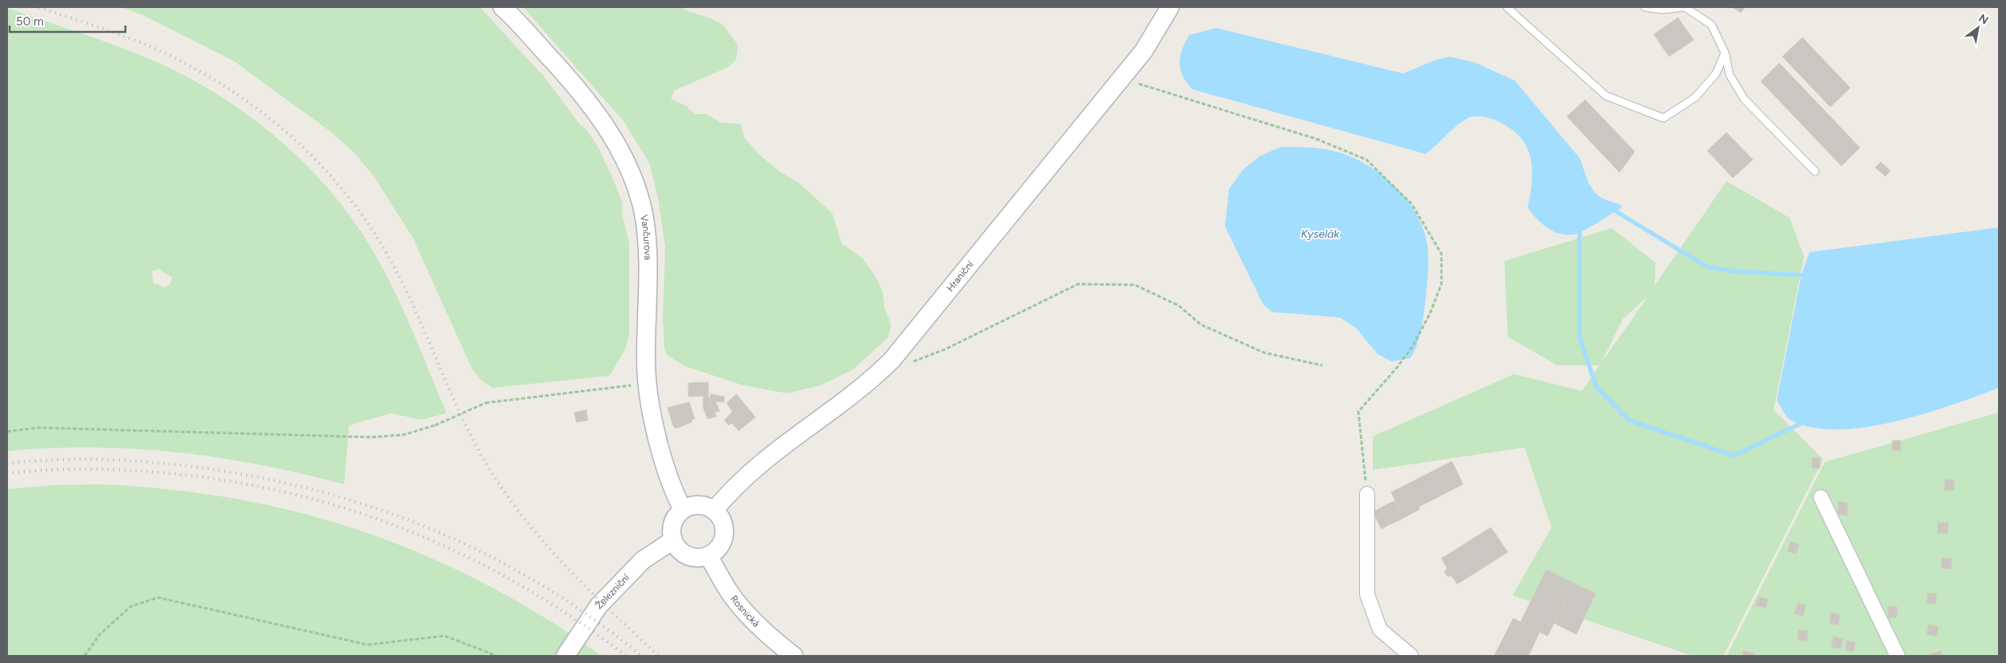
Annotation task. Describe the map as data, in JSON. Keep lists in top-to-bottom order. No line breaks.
{"streets":{"street":["Vančurova","Hraniční","Železniční","Rosnická"]},"crossings":[["Vančurova","Hraniční"],["Vančurova","Železniční"],["Vančurova","Rosnická"],["Hraniční","Železniční"],["Hraniční","Rosnická"],["Železniční","Rosnická"]],"water":["Kyselák"],"scale_bar":"50 m","north":"top right"}
